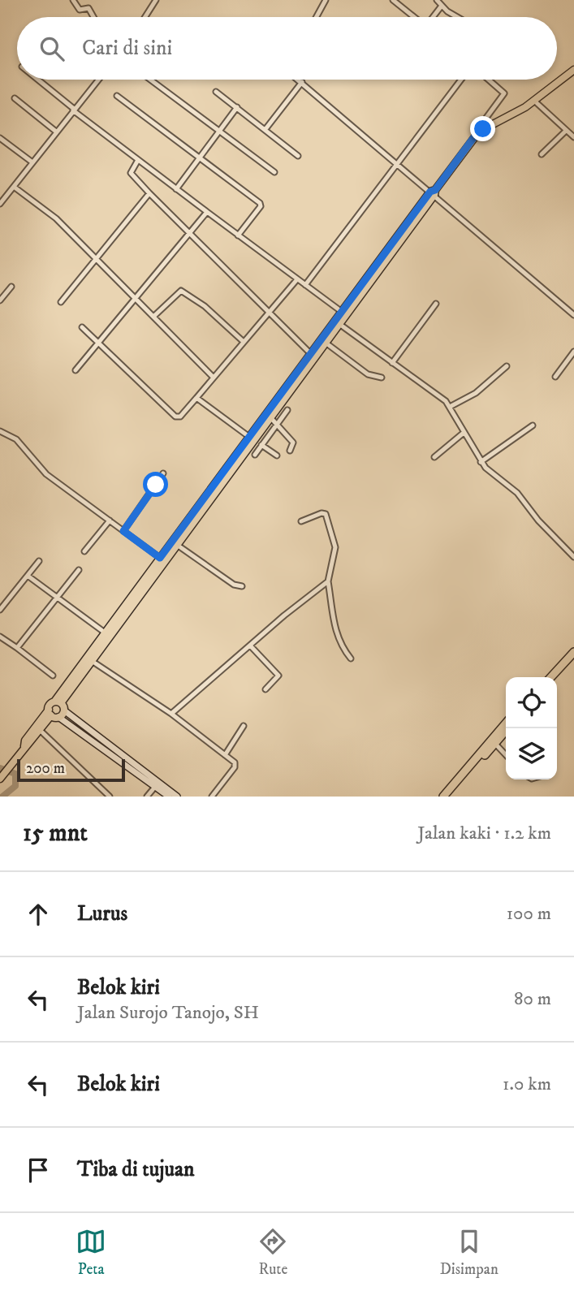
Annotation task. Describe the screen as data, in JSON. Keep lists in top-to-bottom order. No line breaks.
{"scale_bar":"200 m","page":{"search":"Cari di sini","scale":"200 m","heading":["15 mnt","Jalan kaki · 1.2 km"],"list":[["Lurus","100 m"],["Belok kiri","Jalan Surojo Tanojo, SH","80 m"],["Belok kiri","1.0 km"],"Tiba di tujuan"],"nav":["Peta","Rute","Disimpan"]}}
